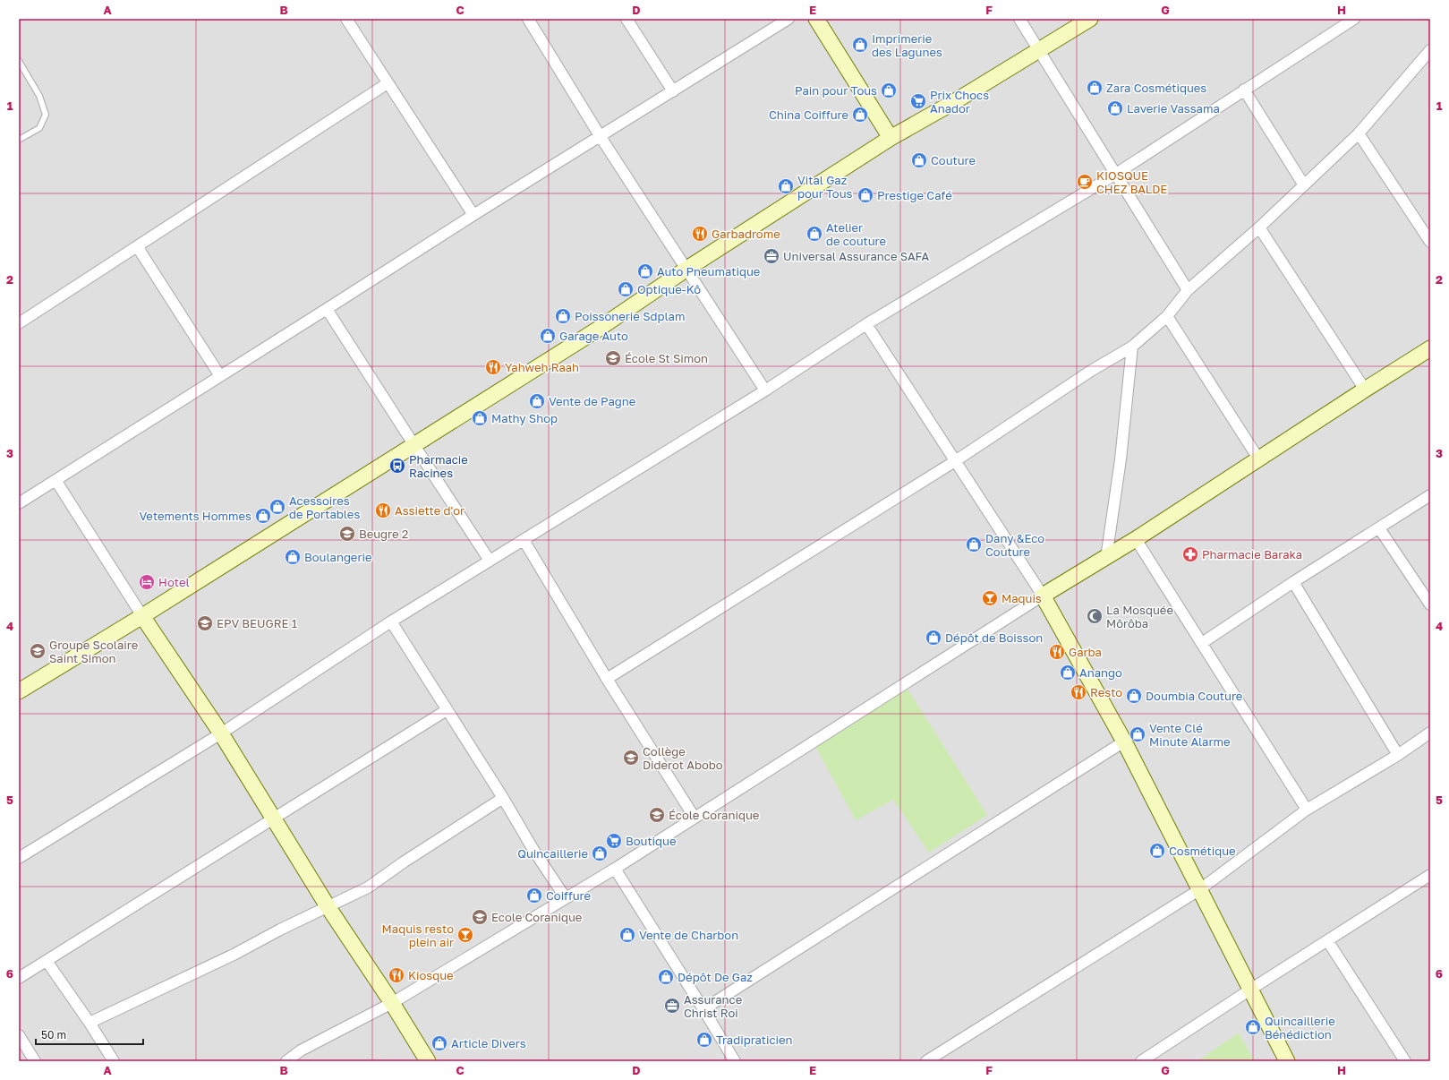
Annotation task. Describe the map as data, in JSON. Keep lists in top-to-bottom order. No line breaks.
{"places":{"shop":["Imprimerie des Lagunes","Zara Cosmétiques","Pain pour Tous","Laverie Vassama","China Coiffure","Couture","Vital Gaz pour Tous","Prestige Café","Atelier de couture","Auto Pneumatique","Optique-Kô","Poissonerie Sdplam","Garage Auto","Vente de Pagne","Mathy Shop","Acessoires de Portables","Vetements Hommes","Dany &Eco Couture","Boulangerie","Dépôt de Boisson","Anango","Doumbia Couture","Vente Clé Minute Alarme","Cosmétique","Quincaillerie","Coiffure","Vente de Charbon","Dépôt De Gaz","Quincaillerie Bénédiction","Tradipraticien","Article Divers"],"supermarket":["Prix Chocs Anador","Boutique"],"cafe":["KIOSQUE CHEZ BALDE"],"restaurant":["Garbadrome","Yahweh Raah","Assiette d'or","Garba","Resto","Kiosque"],"office":["Universal Assurance SAFA","Assurance Christ Roi"],"school or university":["École St Simon","Beugre 2","EPV BEUGRE 1","Groupe Scolaire Saint Simon","Collège Diderot Abobo","École Coranique","Ecole Coranique"],"bus stop":["Pharmacie Racines"],"pharmacy":["Pharmacie Baraka"],"hotel":["Hotel"],"bar":["Maquis","Maquis resto plein air"],"mosque":["La Mosquée Môrôba"]},"scale_bar":"50 m","grid":{"columns":["A","B","C","D","E","F","G","H"],"rows":["1","2","3","4","5","6"]}}
